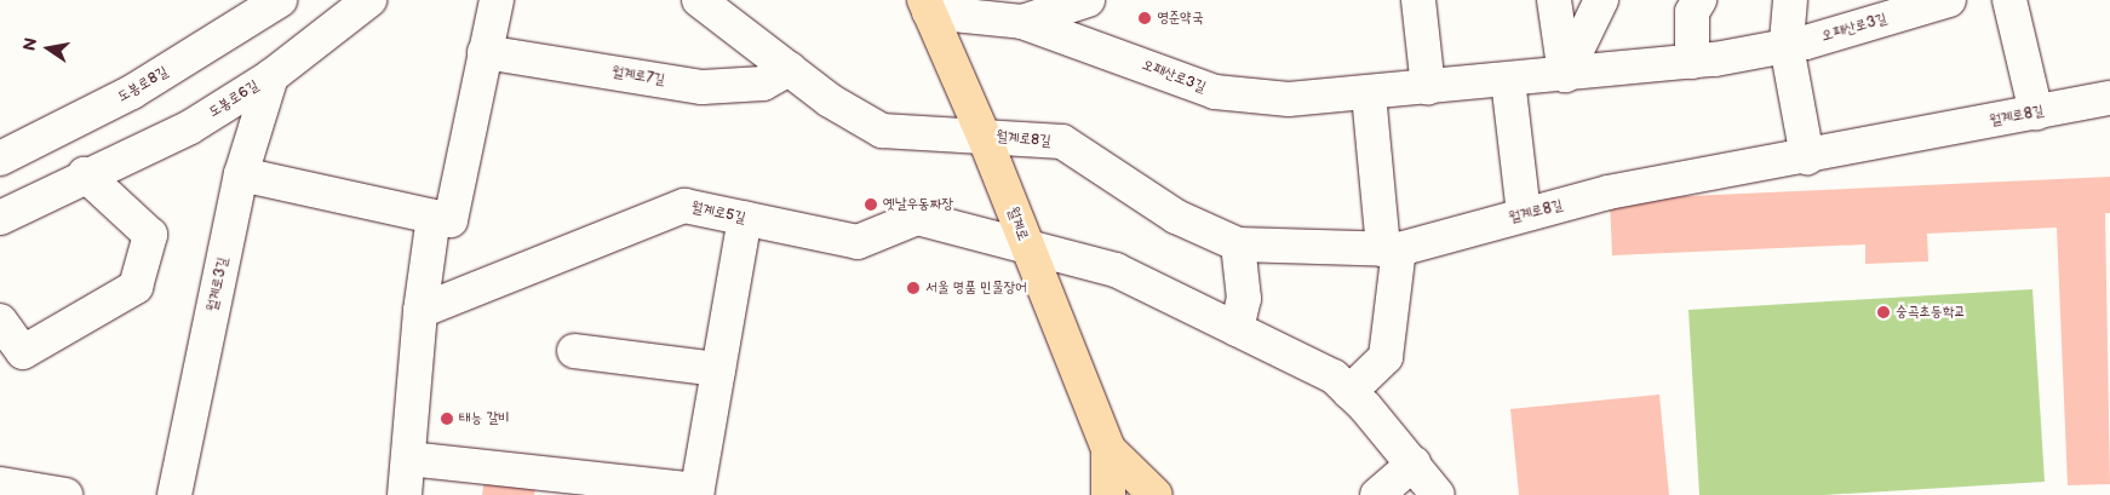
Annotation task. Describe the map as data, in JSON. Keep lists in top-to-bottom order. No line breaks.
{"streets":{"main road":["월계로"],"street":["오패산로3길","월계로7길","도봉로8길","도봉로6길","월계로8길","월계로5길","월계로3길"]},"crossings":[["오패산로3길","월계로"],["도봉로6길","월계로3길"],["월계로8길","월계로"],["월계로5길","월계로"]],"places":["영준약국","옛날우동짜장","서울 명품 민물장어","숭곡초등학교","태능 갈비"],"north":"left"}
